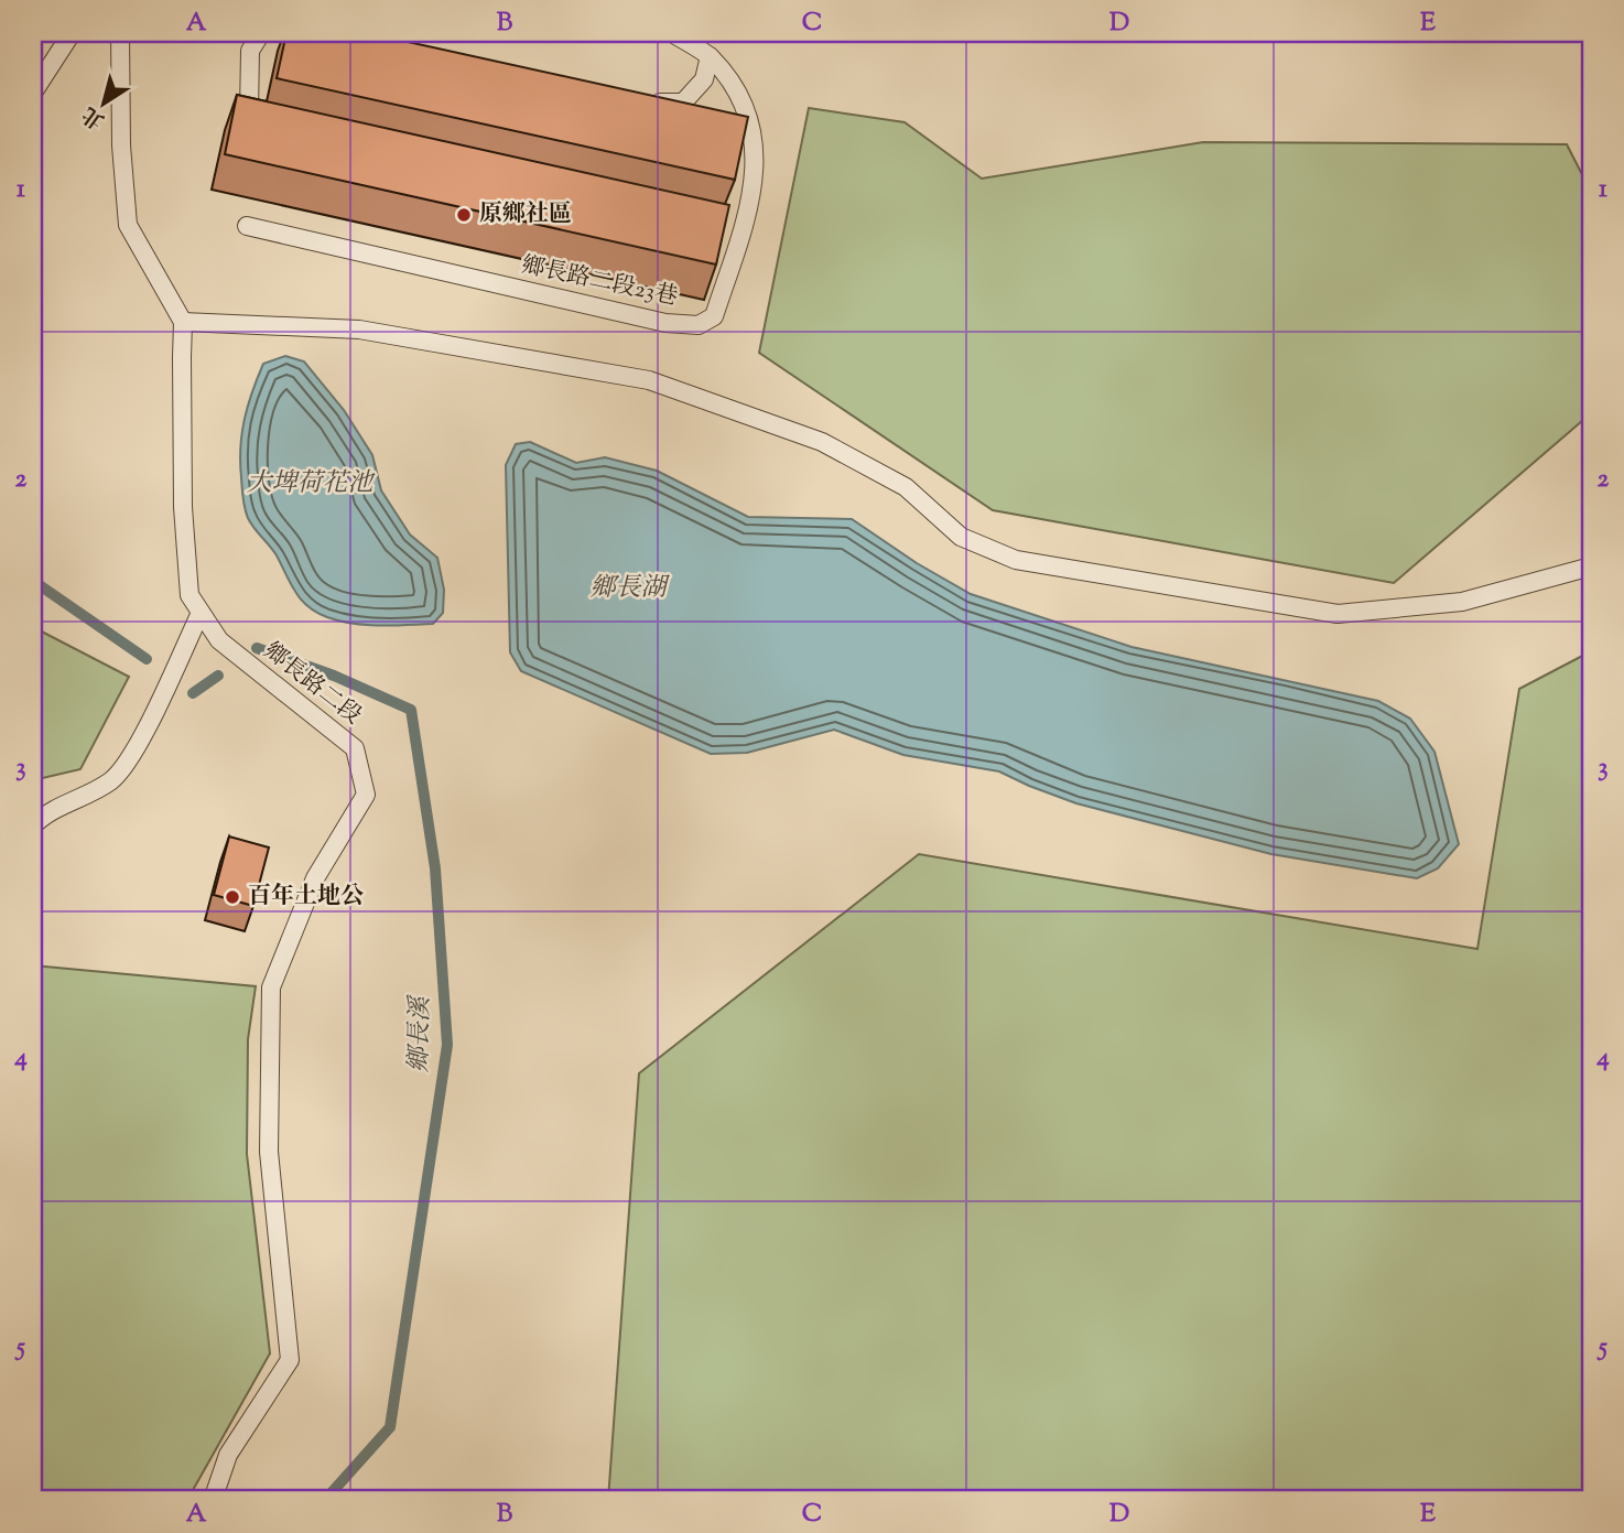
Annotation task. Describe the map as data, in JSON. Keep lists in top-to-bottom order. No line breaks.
{"streets":{"lane":["鄉長路二段23巷","鄉長路二段"]},"water":["大埤荷花池","鄉長湖","鄉長溪"],"places":["原鄉社區","百年土地公"],"north":"bottom left","grid":{"columns":["A","B","C","D","E"],"rows":["1","2","3","4","5"]}}
